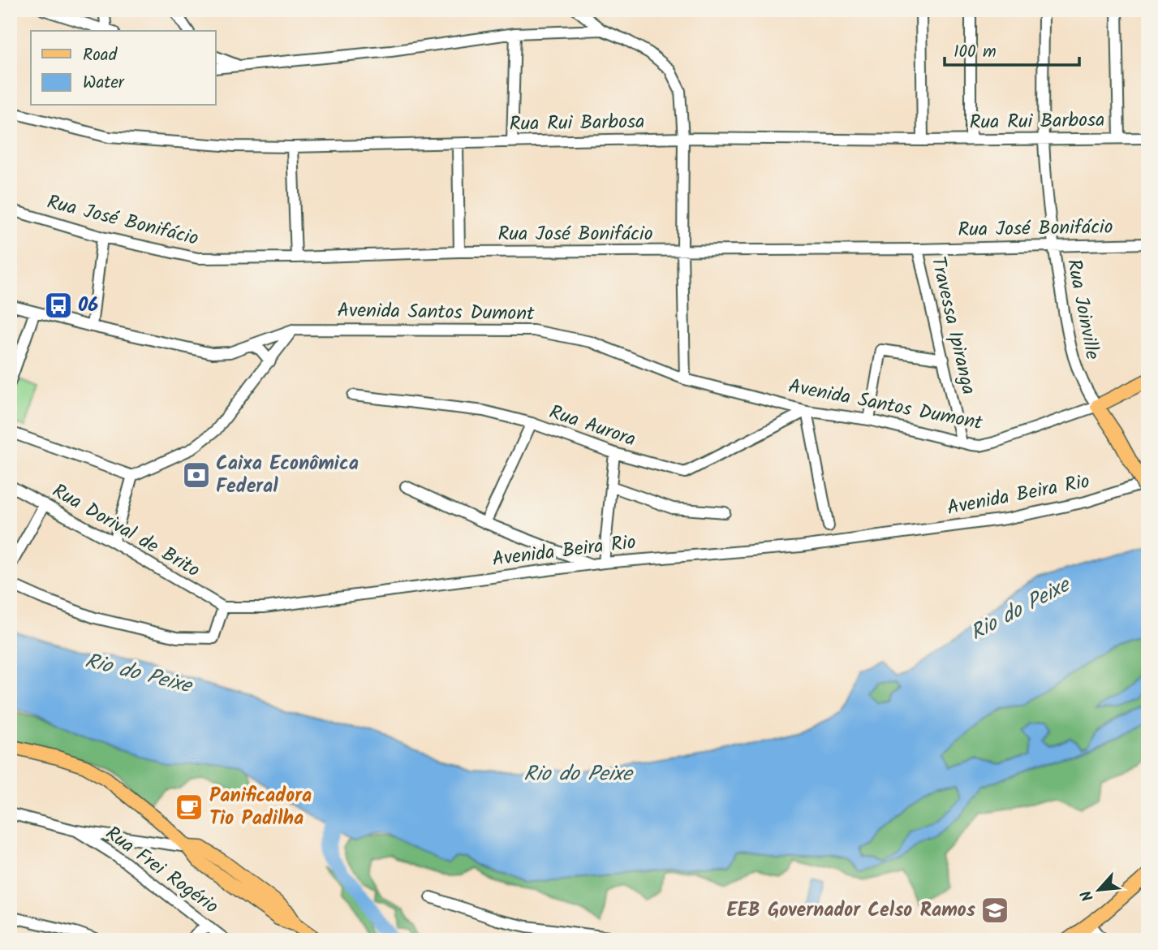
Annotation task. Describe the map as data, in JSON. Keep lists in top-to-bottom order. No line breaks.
{"streets":{"main road":["Avenida Santos Dumont"],"street":["Rua Rui Barbosa","Rua José Bonifácio","Rua Joinville","Travessa Ipiranga","Rua Aurora","Avenida Beira Rio","Rua Dorival de Brito","Rua Frei Rogério"]},"crossings":[["Rua Rui Barbosa","Rua Joinville"],["Rua José Bonifácio","Rua Joinville"],["Rua José Bonifácio","Travessa Ipiranga"],["Rua Joinville","Avenida Santos Dumont"],["Avenida Santos Dumont","Travessa Ipiranga"],["Avenida Santos Dumont","Rua Aurora"],["Avenida Beira Rio","Rua Dorival de Brito"]],"water":["Rio do Peixe"],"places":{"bus stop":["06"],"bank":["Caixa Econômica Federal"],"cafe":["Panificadora Tio Padilha"],"school or university":["EEB Governador Celso Ramos"]},"legend":["Road","Water"],"scale_bar":"100 m","north":"bottom left"}
